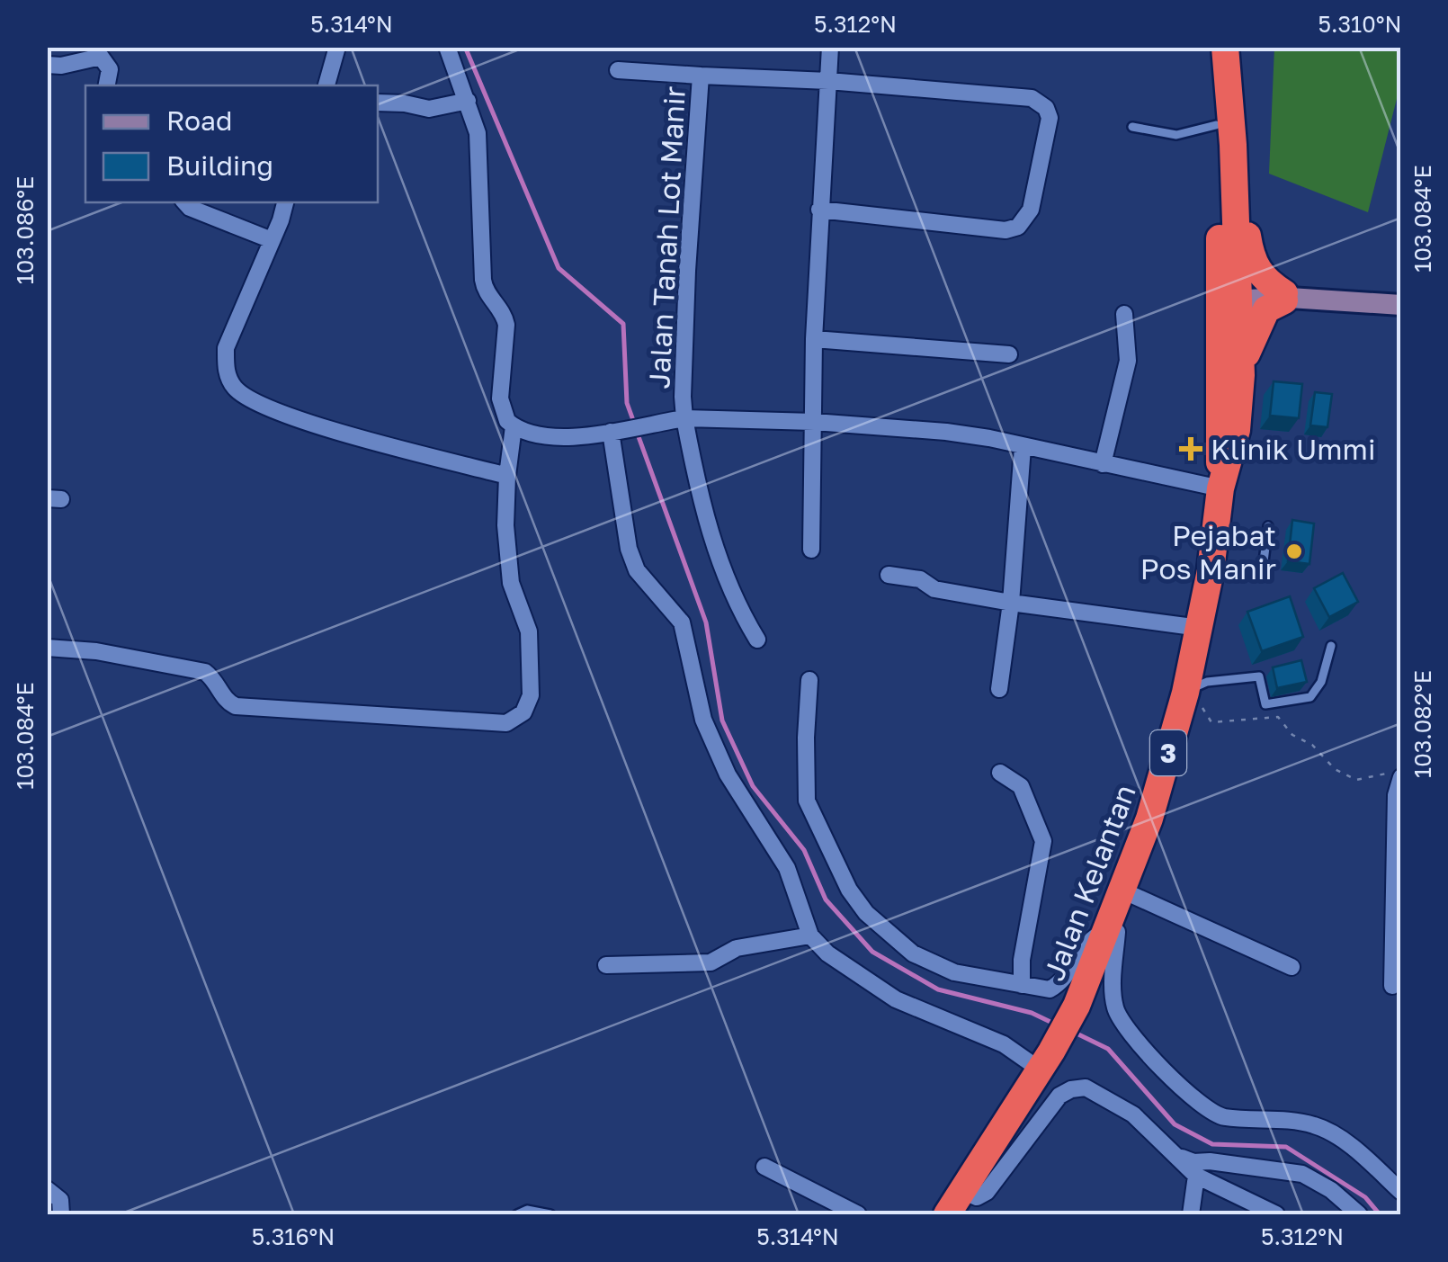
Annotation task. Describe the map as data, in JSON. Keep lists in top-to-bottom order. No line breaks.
{"streets":{"highway":["3","Jalan Kelantan"],"street":["Jalan Tanah Lot Manir"]},"crossings":[["Jalan Tanah Lot Manir","Jalan Kelantan"]],"places":{"health":["Klinik Ummi"],"other":["Pejabat Pos Manir"]},"legend":["Road","Building"],"coordinates":["5.314°N","5.312°N","5.310°N","103.084°E","103.086°E","103.082°E","5.316°N"]}
